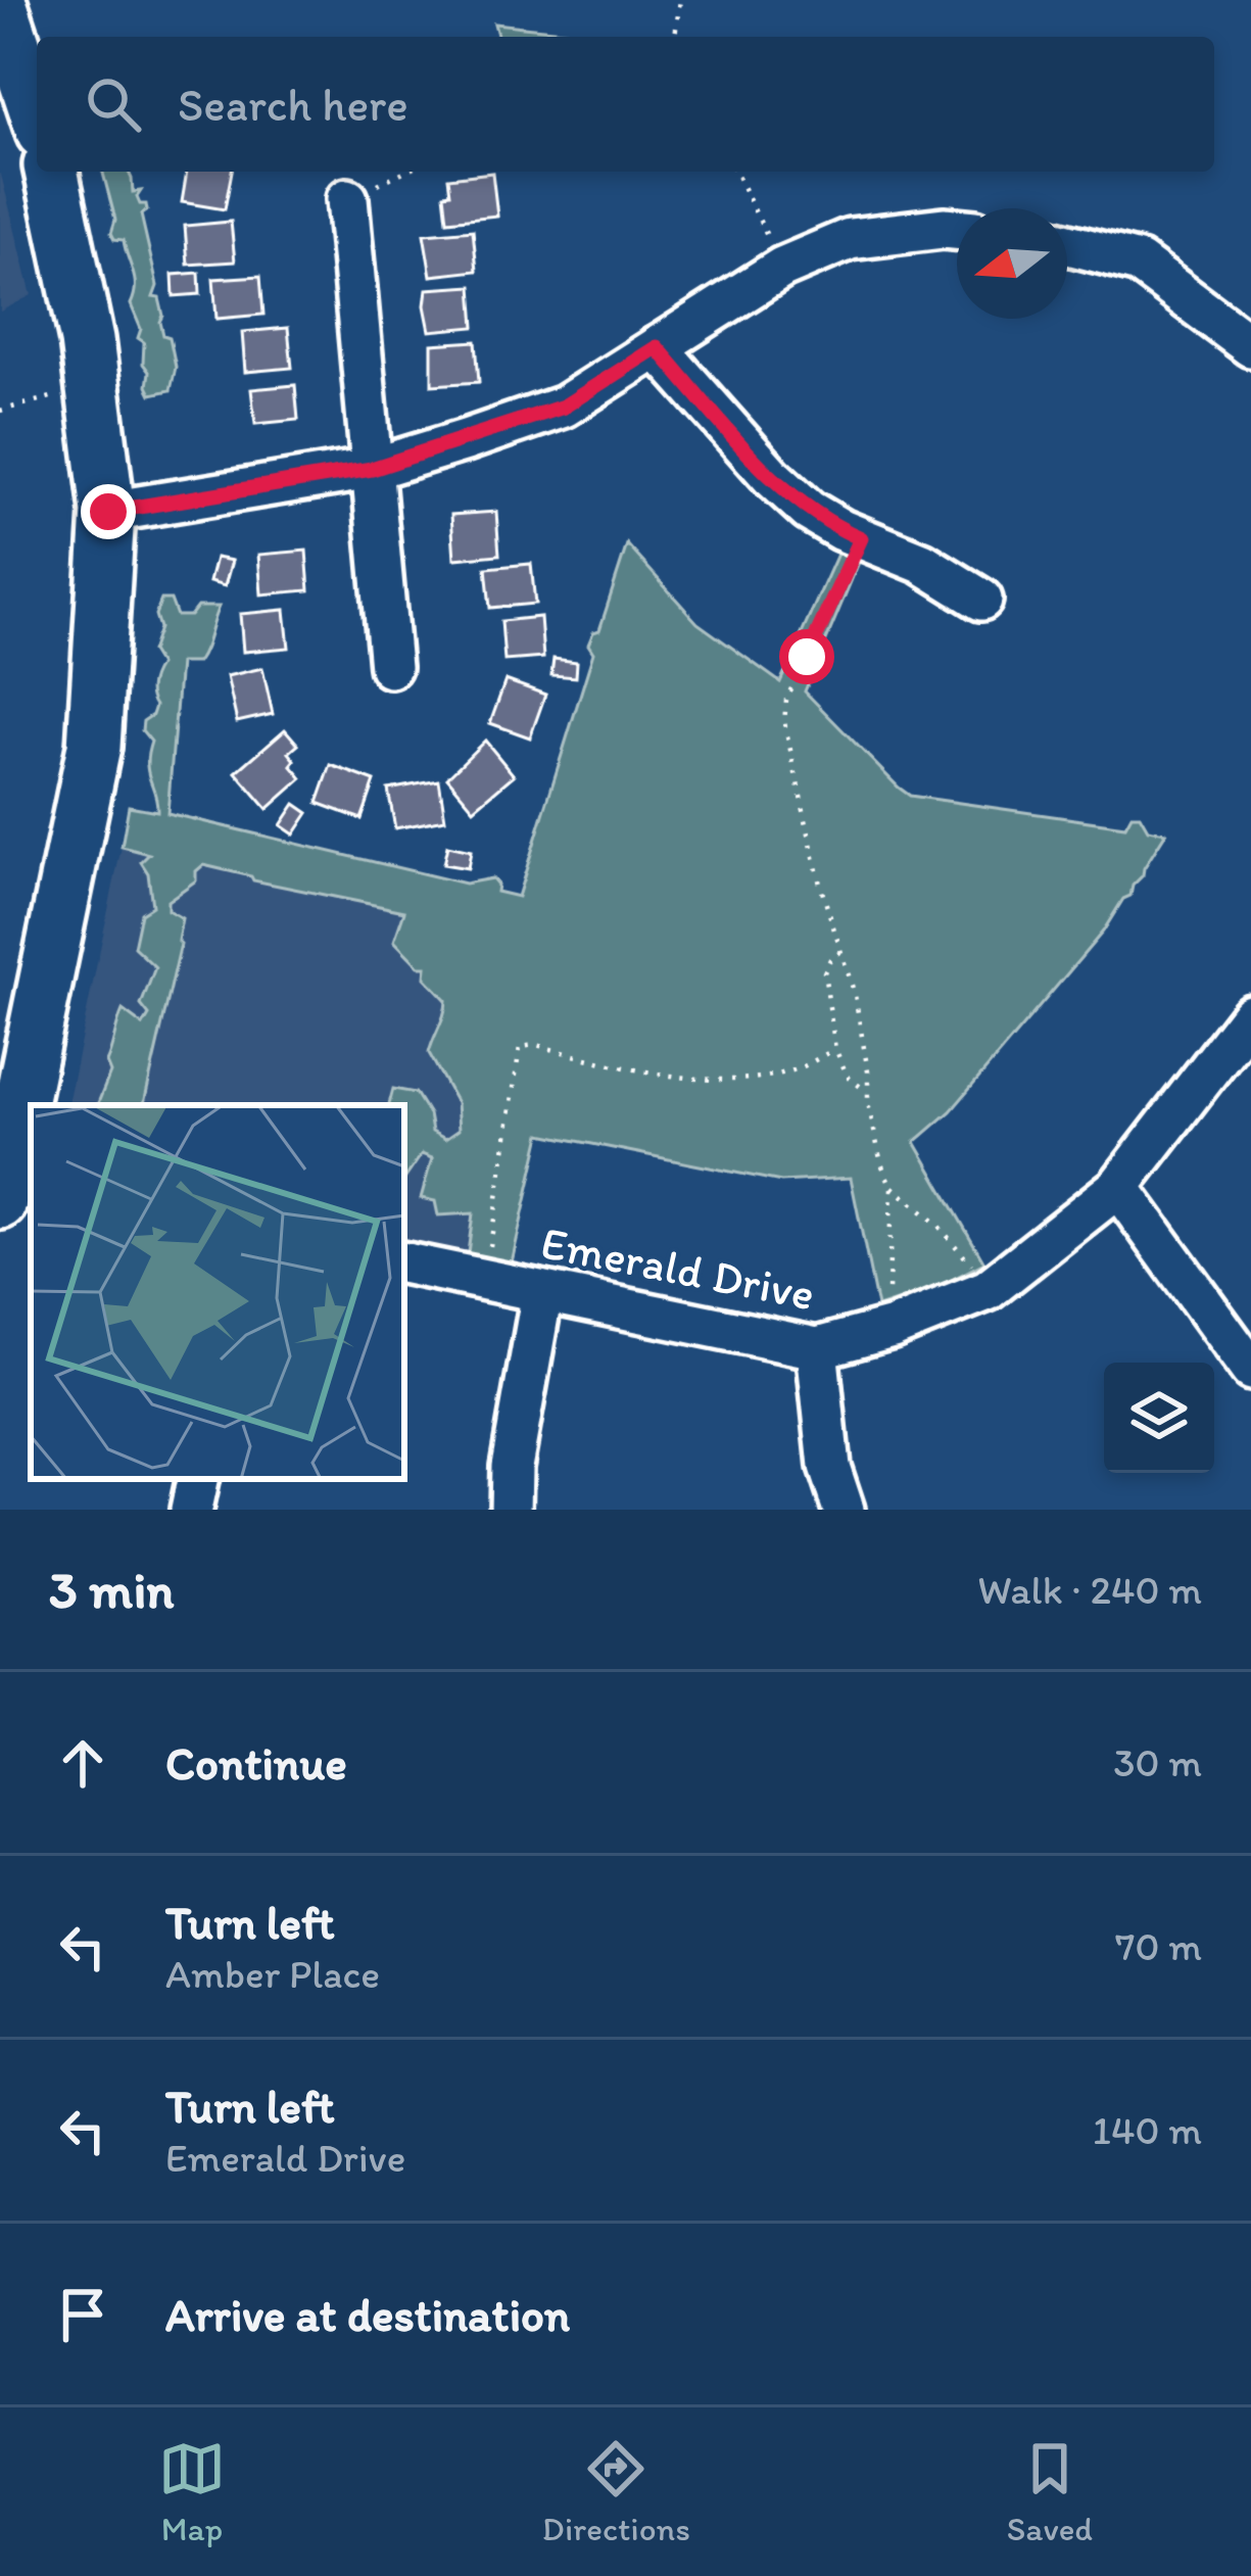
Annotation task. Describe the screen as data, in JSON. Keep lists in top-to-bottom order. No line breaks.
{"streets":{"street":["Emerald Drive"]},"north":"left","page":{"search":"Search here","heading":["3 min","Walk · 240 m"],"list":[["Continue","30 m"],["Turn left","Amber Place","70 m"],["Turn left","Emerald Drive","140 m"],"Arrive at destination"],"nav":["Map","Directions","Saved"]}}
